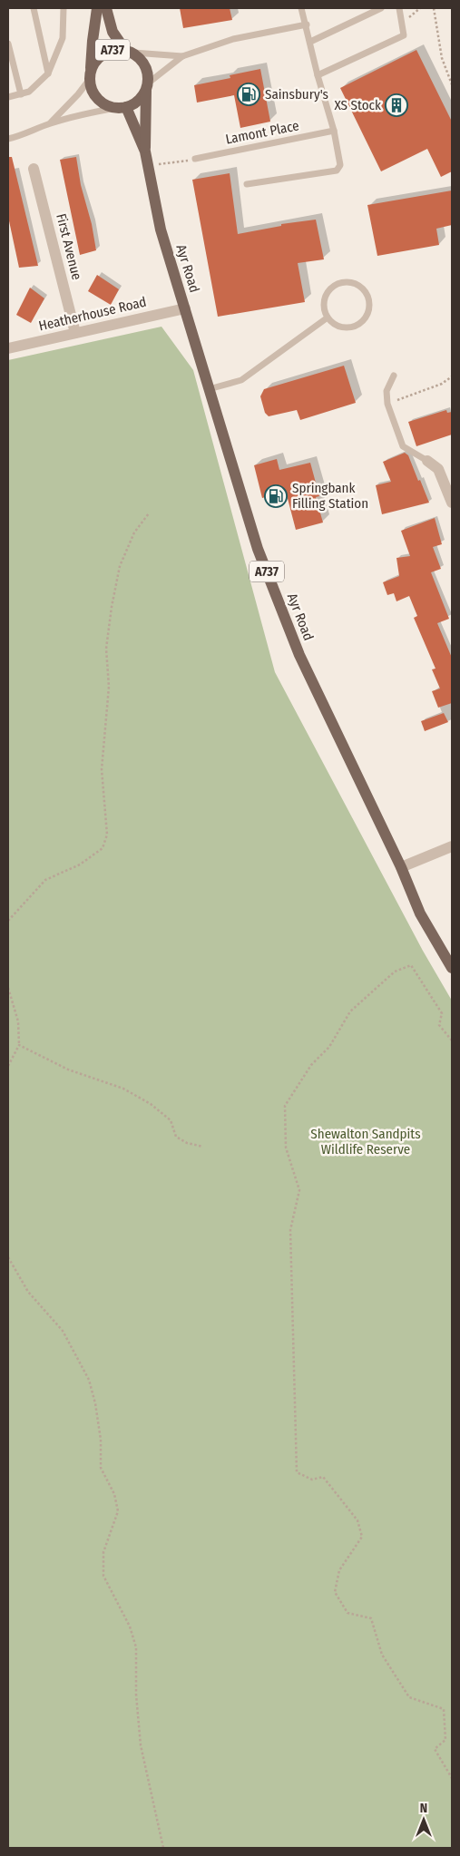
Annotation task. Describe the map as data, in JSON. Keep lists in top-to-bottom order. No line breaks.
{"streets":{"main road":["A737","Ayr Road"],"street":["First Avenue","Heatherhouse Road"],"lane":["Lamont Place"]},"crossings":[["A737","Ayr Road"],["First Avenue","Heatherhouse Road"],["Ayr Road","Heatherhouse Road"]],"parks":["Shewalton Sandpits Wildlife Reserve"],"places":{"fuel station":["Sainsbury's","Springbank Filling Station"],"building":["XS Stock"]},"north":"top"}
